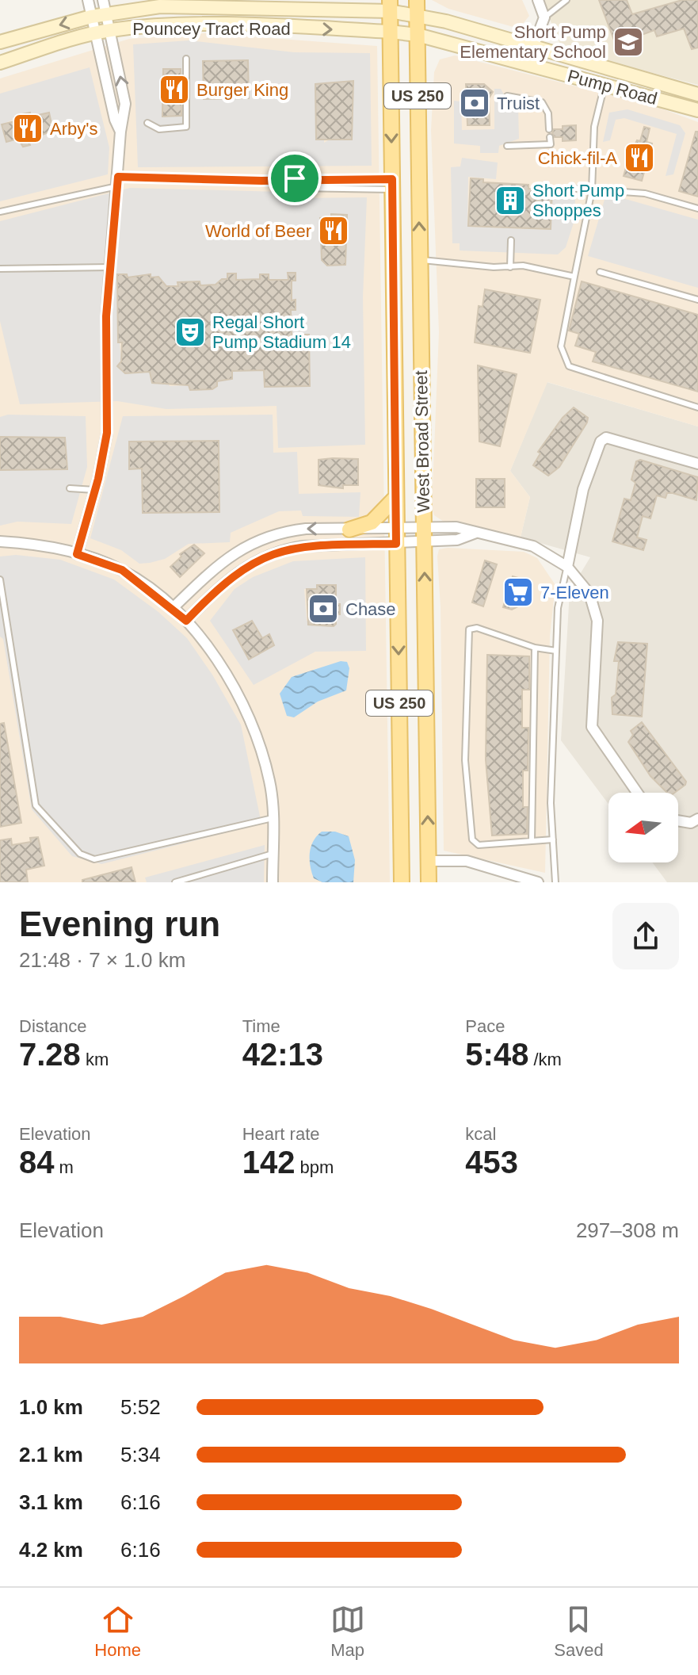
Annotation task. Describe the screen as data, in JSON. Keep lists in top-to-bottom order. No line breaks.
{"streets":{"main road":["Pouncey Tract Road","Pump Road","US 250","West Broad Street"]},"crossings":[["Pouncey Tract Road","Pump Road"],["Pouncey Tract Road","West Broad Street"],["Pump Road","West Broad Street"]],"places":{"school or university":["Short Pump Elementary School"],"restaurant":["Burger King","Arby's","Chick-fil-A","World of Beer"],"bank":["Truist","Chase"],"building":["Short Pump Shoppes"],"theatre":["Regal Short Pump Stadium 14"],"supermarket":["7-Eleven"]},"north":"left","page":{"heading":["Evening run","21:48 · 7 × 1.0 km"],"stats":[["Distance","7.28 km"],["Time","42:13"],["Pace","5:48 /km"],["Elevation","84 m"],["Heart rate","142 bpm"],["kcal","453"]],"chart":["Elevation","297–308 m"],"list":[{"name":"1.0 km","note":"5:52"},{"name":"2.1 km","note":"5:34"},{"name":"3.1 km","note":"6:16"},{"name":"4.2 km","note":"6:16"}],"tabs":["Home","Map","Saved"]}}
